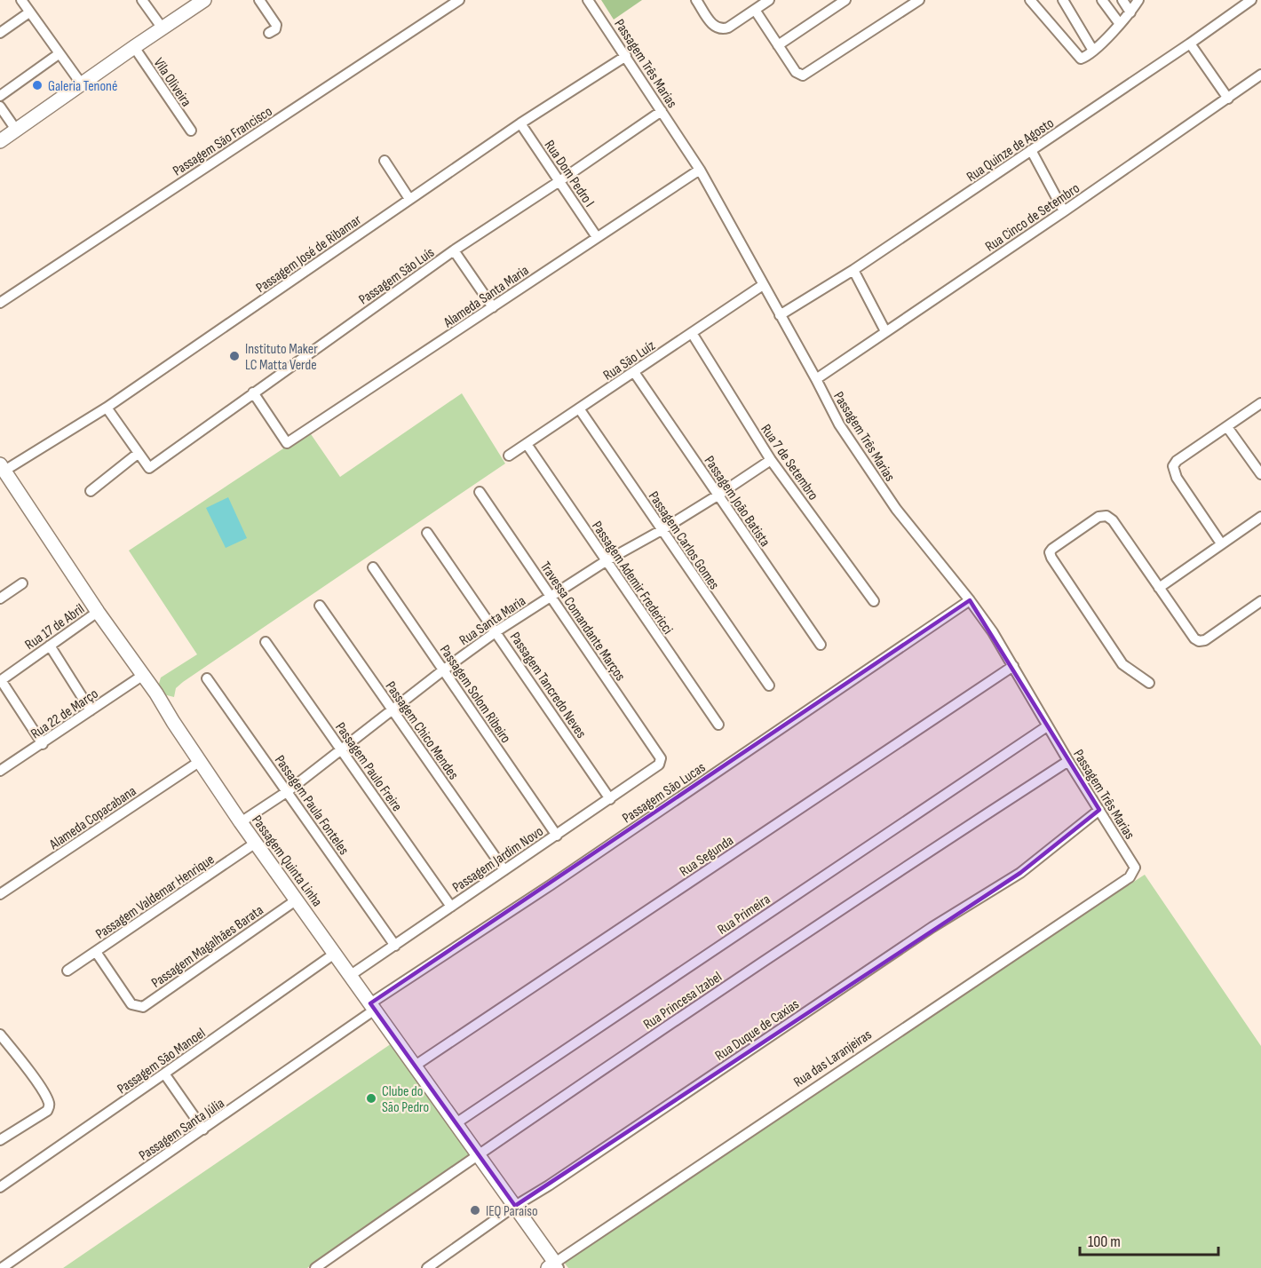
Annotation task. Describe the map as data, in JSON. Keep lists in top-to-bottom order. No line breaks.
{"streets":{"street":["Passagem Três Marias","Vila Oliveira","Passagem São Francisco","Rua Quinze de Agosto","Rua Dom Pedro I","Rua Cinco de Setembro","Passagem José de Ribamar","Passagem São Luís","Alameda Santa Maria","Rua São Luíz","Rua 7 de Setembro","Passagem João Batista","Passagem Carlos Gomes","Passagem Ademir Fredericci","Rua Santa Maria","Travessa Comandante Marços","Rua 17 de Abril","Passagem Tancredo Neves","Passagem Solom Ribeiro","Rua 22 de Março","Passagem Chico Mendes","Passagem Paulo Freire","Passagem São Lucas","Passagem Paula Fonteles","Alameda Copacabana","Rua Segunda","Passagem Jardim Novo","Passagem Quinta Linha","Passagem Valdemar Henrique","Rua Primeira","Passagem Magalhães Barata","Rua Princesa Izabel","Rua Duque de Caxias","Rua das Laranjeiras","Passagem São Manoel","Passagem Santa Júlia"]},"crossings":[["Passagem Três Marias","Rua Quinze de Agosto"],["Passagem Três Marias","Rua Cinco de Setembro"],["Passagem Três Marias","Passagem José de Ribamar"],["Passagem Três Marias","Passagem São Luís"],["Passagem Três Marias","Alameda Santa Maria"],["Passagem Três Marias","Rua São Luíz"],["Passagem Três Marias","Passagem São Lucas"],["Passagem Três Marias","Rua Segunda"],["Passagem Três Marias","Rua Primeira"],["Passagem Três Marias","Rua Princesa Izabel"],["Passagem Três Marias","Rua Duque de Caxias"],["Passagem Três Marias","Rua das Laranjeiras"],["Rua Dom Pedro I","Passagem José de Ribamar"],["Rua Dom Pedro I","Passagem São Luís"],["Rua Dom Pedro I","Alameda Santa Maria"],["Passagem José de Ribamar","Passagem Quinta Linha"],["Passagem São Luís","Alameda Santa Maria"],["Rua São Luíz","Rua 7 de Setembro"],["Rua São Luíz","Passagem João Batista"],["Rua São Luíz","Passagem Carlos Gomes"],["Rua São Luíz","Passagem Ademir Fredericci"],["Rua 7 de Setembro","Rua Santa Maria"],["Passagem João Batista","Rua Santa Maria"],["Passagem Carlos Gomes","Rua Santa Maria"],["Passagem Ademir Fredericci","Rua Santa Maria"],["Rua Santa Maria","Travessa Comandante Marços"],["Rua Santa Maria","Passagem Tancredo Neves"],["Rua Santa Maria","Passagem Solom Ribeiro"],["Rua Santa Maria","Passagem Chico Mendes"],["Rua Santa Maria","Passagem Paulo Freire"],["Rua Santa Maria","Passagem Paula Fonteles"],["Rua Santa Maria","Passagem Quinta Linha"],["Travessa Comandante Marços","Passagem Jardim Novo"],["Rua 17 de Abril","Passagem Quinta Linha"],["Passagem Tancredo Neves","Passagem Jardim Novo"],["Passagem Solom Ribeiro","Passagem Jardim Novo"],["Rua 22 de Março","Passagem Quinta Linha"],["Passagem Chico Mendes","Passagem Jardim Novo"],["Passagem Paulo Freire","Passagem Jardim Novo"],["Passagem São Lucas","Passagem Quinta Linha"],["Passagem São Lucas","Passagem Santa Júlia"],["Passagem Paula Fonteles","Passagem Jardim Novo"],["Alameda Copacabana","Passagem Quinta Linha"],["Rua Segunda","Passagem Quinta Linha"],["Passagem Jardim Novo","Passagem Quinta Linha"],["Passagem Quinta Linha","Passagem Valdemar Henrique"],["Passagem Quinta Linha","Rua Primeira"],["Passagem Quinta Linha","Passagem Magalhães Barata"],["Passagem Quinta Linha","Rua Princesa Izabel"],["Passagem Quinta Linha","Rua Duque de Caxias"],["Passagem Quinta Linha","Rua das Laranjeiras"],["Passagem Quinta Linha","Passagem São Manoel"],["Passagem Quinta Linha","Passagem Santa Júlia"],["Passagem Valdemar Henrique","Passagem Magalhães Barata"]],"places":["Galeria Tenoné","Instituto Maker LC Matta Verde","Clube do São Pedro","IEQ Paraíso"],"scale_bar":"100 m"}
